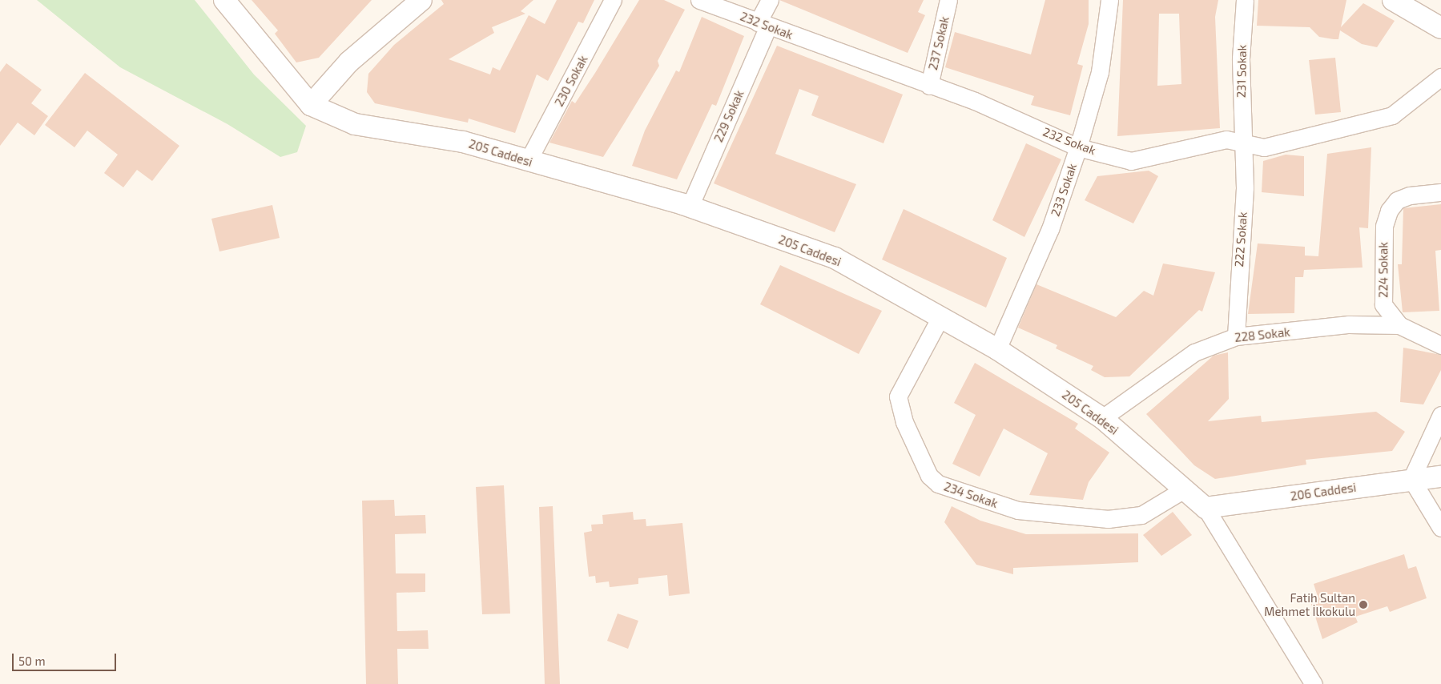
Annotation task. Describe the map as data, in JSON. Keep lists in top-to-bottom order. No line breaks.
{"streets":{"street":["232 Sokak","237 Sokak","231 Sokak","230 Sokak","229 Sokak","205 Caddesi","233 Sokak","222 Sokak","224 Sokak","228 Sokak","206 Caddesi","234 Sokak"]},"crossings":[["232 Sokak","237 Sokak"],["232 Sokak","231 Sokak"],["232 Sokak","229 Sokak"],["232 Sokak","233 Sokak"],["232 Sokak","222 Sokak"],["231 Sokak","222 Sokak"],["230 Sokak","205 Caddesi"],["229 Sokak","205 Caddesi"],["205 Caddesi","233 Sokak"],["205 Caddesi","228 Sokak"],["205 Caddesi","206 Caddesi"],["205 Caddesi","234 Sokak"],["222 Sokak","228 Sokak"],["224 Sokak","228 Sokak"]],"places":["Fatih Sultan Mehmet İlkokulu"],"scale_bar":"50 m"}
